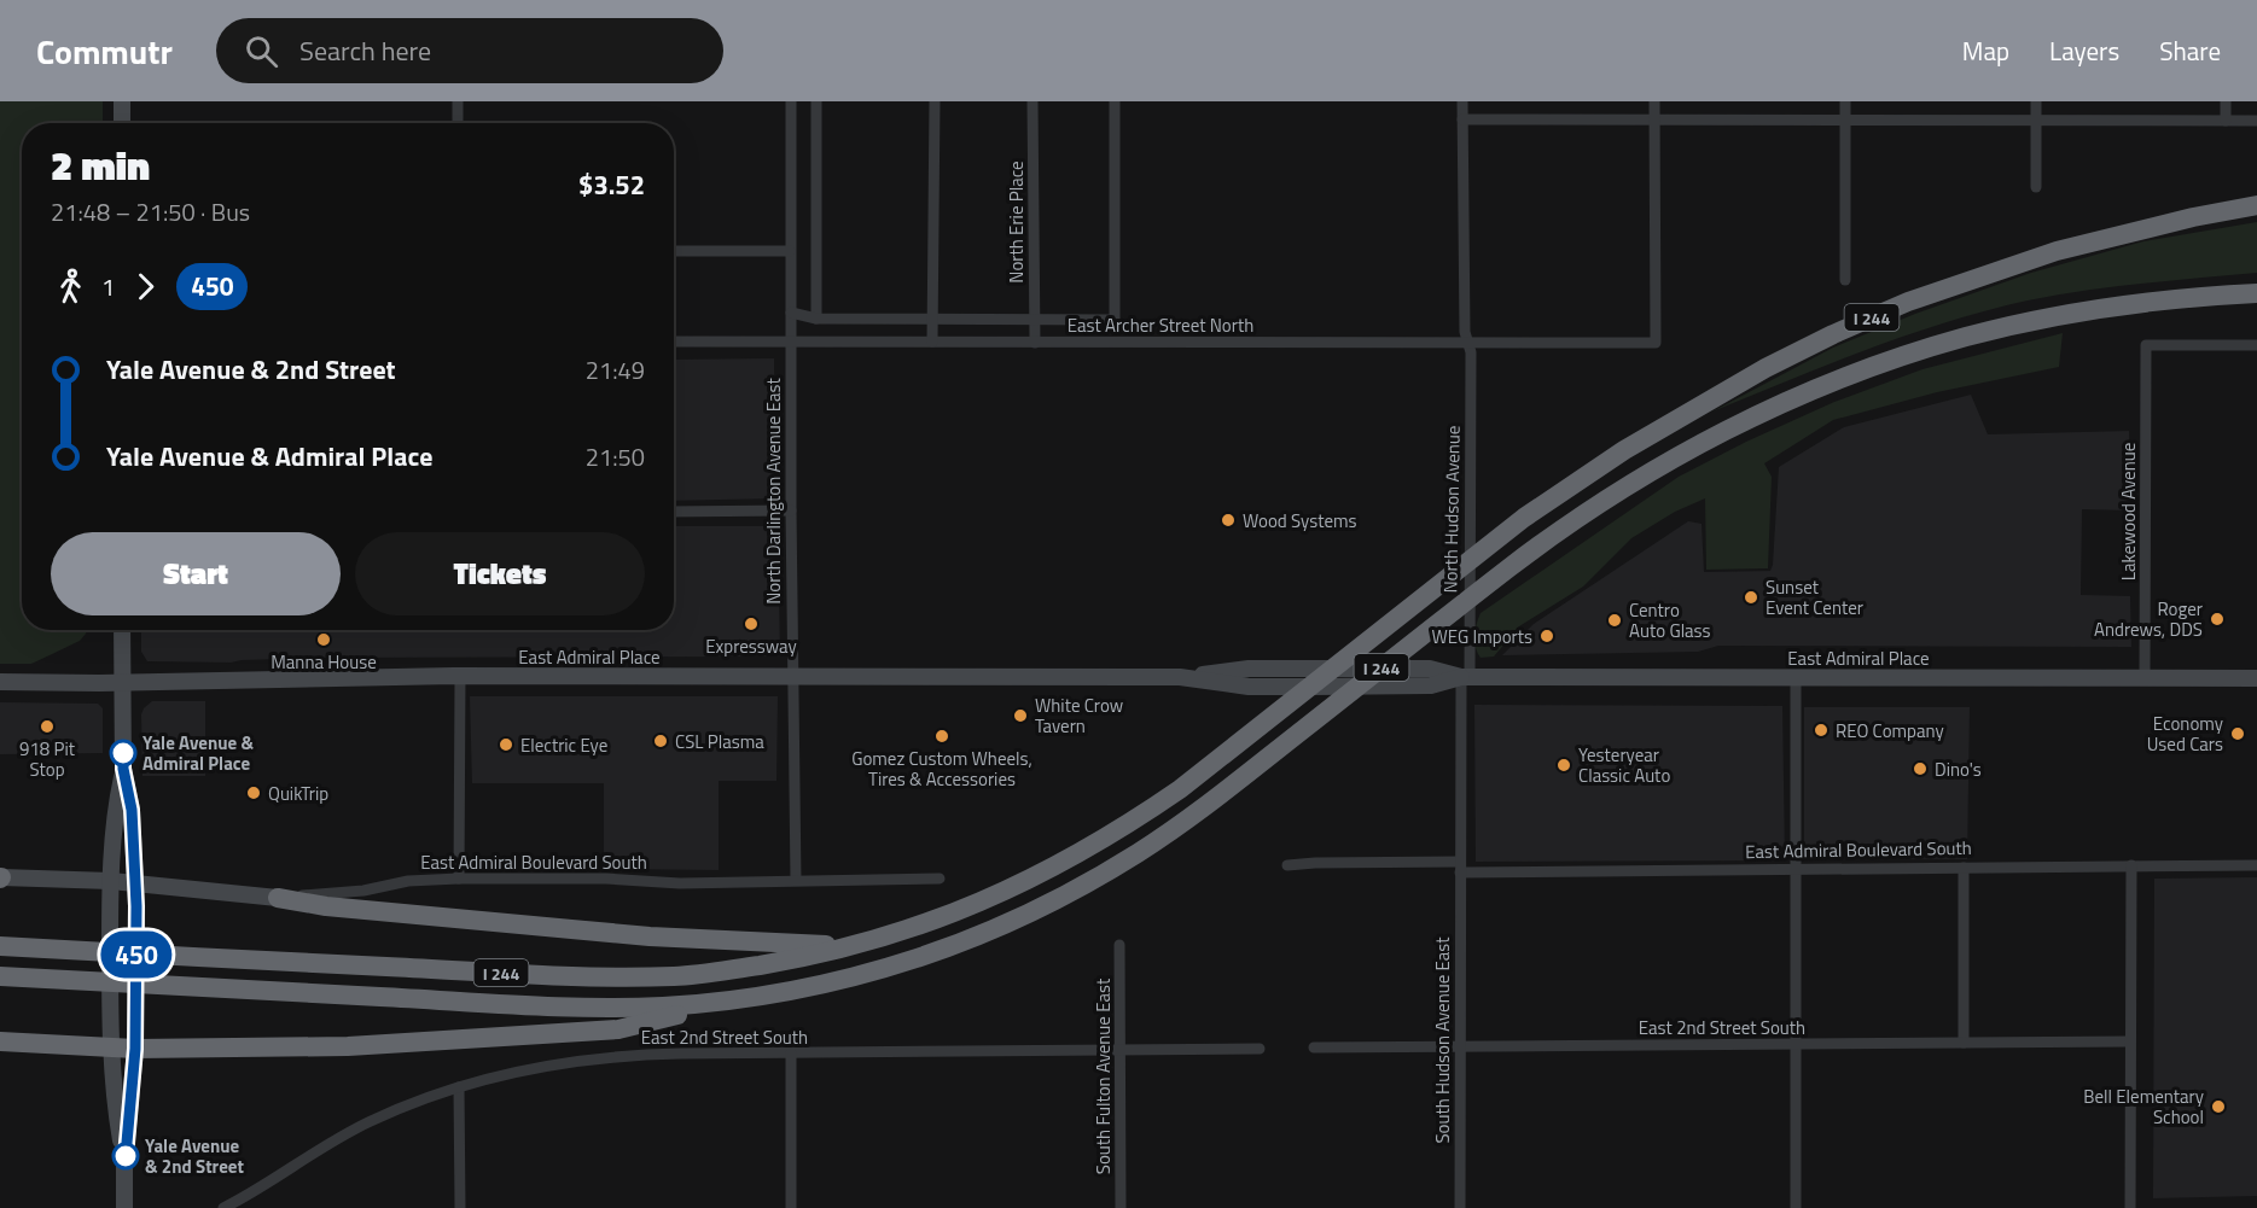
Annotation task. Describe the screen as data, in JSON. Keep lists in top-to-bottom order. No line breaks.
{"streets":{"highway":["I 244"],"main road":["East Admiral Place","East Admiral Boulevard South"],"street":["North Erie Place","East Archer Street North","North Darlington Avenue East","North Hudson Avenue","Lakewood Avenue","East 2nd Street South","South Hudson Avenue East","South Fulton Avenue East"]},"crossings":[["North Erie Place","East Archer Street North"],["East Archer Street North","North Darlington Avenue East"],["East Archer Street North","North Hudson Avenue"],["North Darlington Avenue East","East Admiral Place"],["North Darlington Avenue East","East Admiral Boulevard South"],["North Hudson Avenue","East Admiral Place"],["North Hudson Avenue","East Admiral Boulevard South"],["North Hudson Avenue","South Hudson Avenue East"],["Lakewood Avenue","East Admiral Place"],["East Admiral Boulevard South","South Hudson Avenue East"],["East 2nd Street South","South Hudson Avenue East"],["East 2nd Street South","South Fulton Avenue East"]],"places":["Wood Systems","Sunset Event Center","Roger Andrews, DDS","Centro Auto Glass","Expressway","WEG Imports","Manna House","White Crow Tavern","918 Pit Stop","REO Company","Economy Used Cars","Gomez Custom Wheels, Tires & Accessories","CSL Plasma","Electric Eye","Yale Avenue & Admiral Place","Yesteryear Classic Auto","Dino's","QuikTrip","Bell Elementary School","Yale Avenue & 2nd Street"],"lines":["bus line 450"],"page":{"header":"Commutr","search":"Search here","nav":["Map","Layers","Share"],"on_map":"450","heading":["2 min","21:48 – 21:50 · Bus","$3.52"],"legs":["1","450"],"list":[{"name":"Yale Avenue & 2nd Street","value":"21:49"},{"name":"Yale Avenue & Admiral Place","value":"21:50"}],"buttons":["Start","Tickets"]}}
